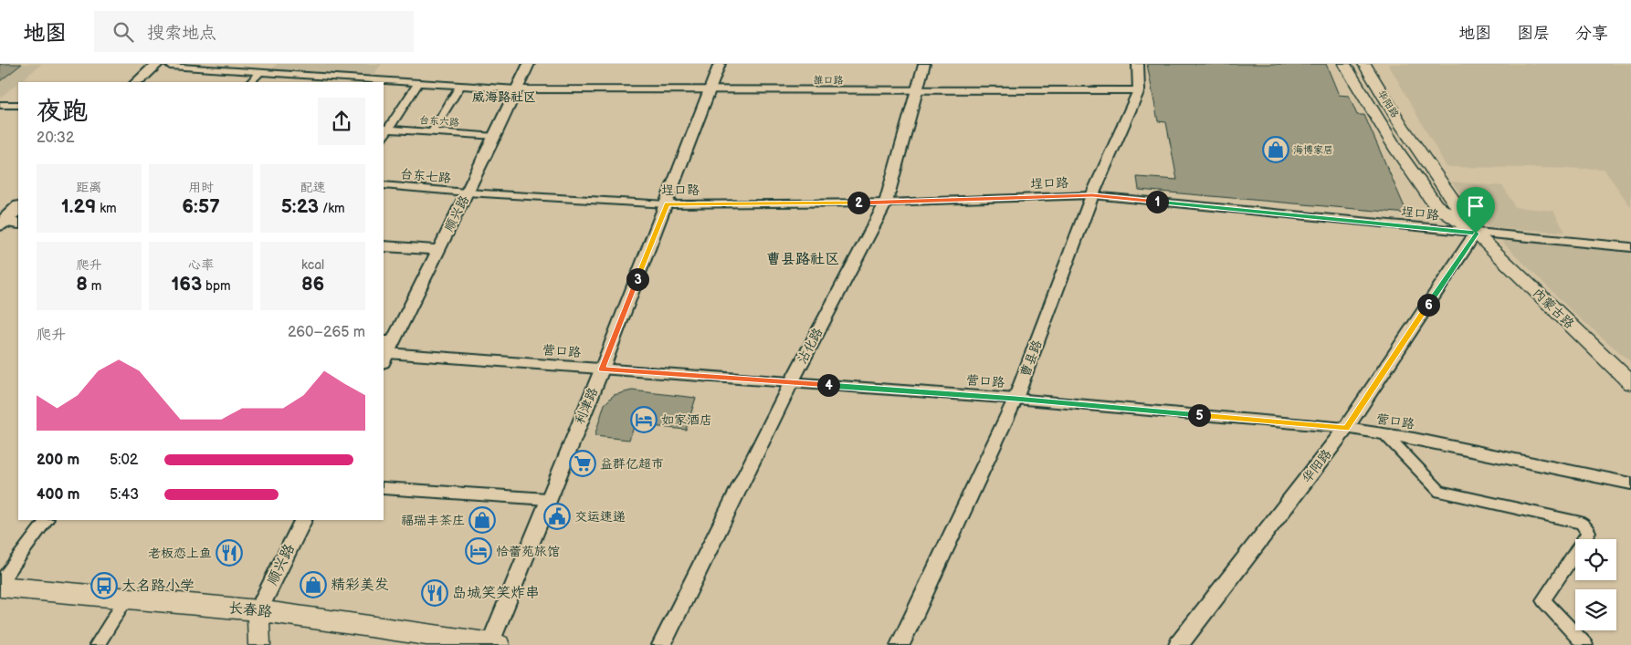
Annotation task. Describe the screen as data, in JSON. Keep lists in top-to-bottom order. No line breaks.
{"streets":{"main road":["华阳路","内蒙古路","长春路"],"street":["雒口路","台东六路","台东七路","埕口路","顺兴路","沾化路","营口路","曹县路","利津路"]},"crossings":[["雒口路","顺兴路"],["雒口路","沾化路"],["雒口路","曹县路"],["雒口路","利津路"],["华阳路","埕口路"],["华阳路","内蒙古路"],["华阳路","营口路"],["台东六路","顺兴路"],["台东七路","埕口路"],["台东七路","顺兴路"],["埕口路","顺兴路"],["埕口路","内蒙古路"],["埕口路","沾化路"],["埕口路","曹县路"],["埕口路","利津路"],["顺兴路","营口路"],["顺兴路","长春路"],["沾化路","营口路"],["营口路","曹县路"],["营口路","利津路"],["利津路","长春路"]],"districts":["威海路社区","曹县路社区"],"places":{"shop":["海博家居","福瑞丰茶庄","精彩美发"],"hotel":["如家酒店","恰蕾苑旅馆"],"supermarket":["益群亿超市"],"public building":["交运速递"],"restaurant":["老板恋上鱼","岛城笑笑炸串"],"bus stop":["大名路小学"]},"page":{"header":"地图","search":"搜索地点","nav":["地图","图层","分享"],"heading":["夜跑","20:32"],"stats":[["距离","1.29 km"],["用时","6:57"],["配速","5:23 /km"],["爬升","8 m"],["心率","163 bpm"],["kcal","86"]],"pins":["1","2","3","6","4","5"],"chart":["爬升","260–265 m"],"list":[{"name":"200 m","note":"5:02"},{"name":"400 m","note":"5:43"}]}}
